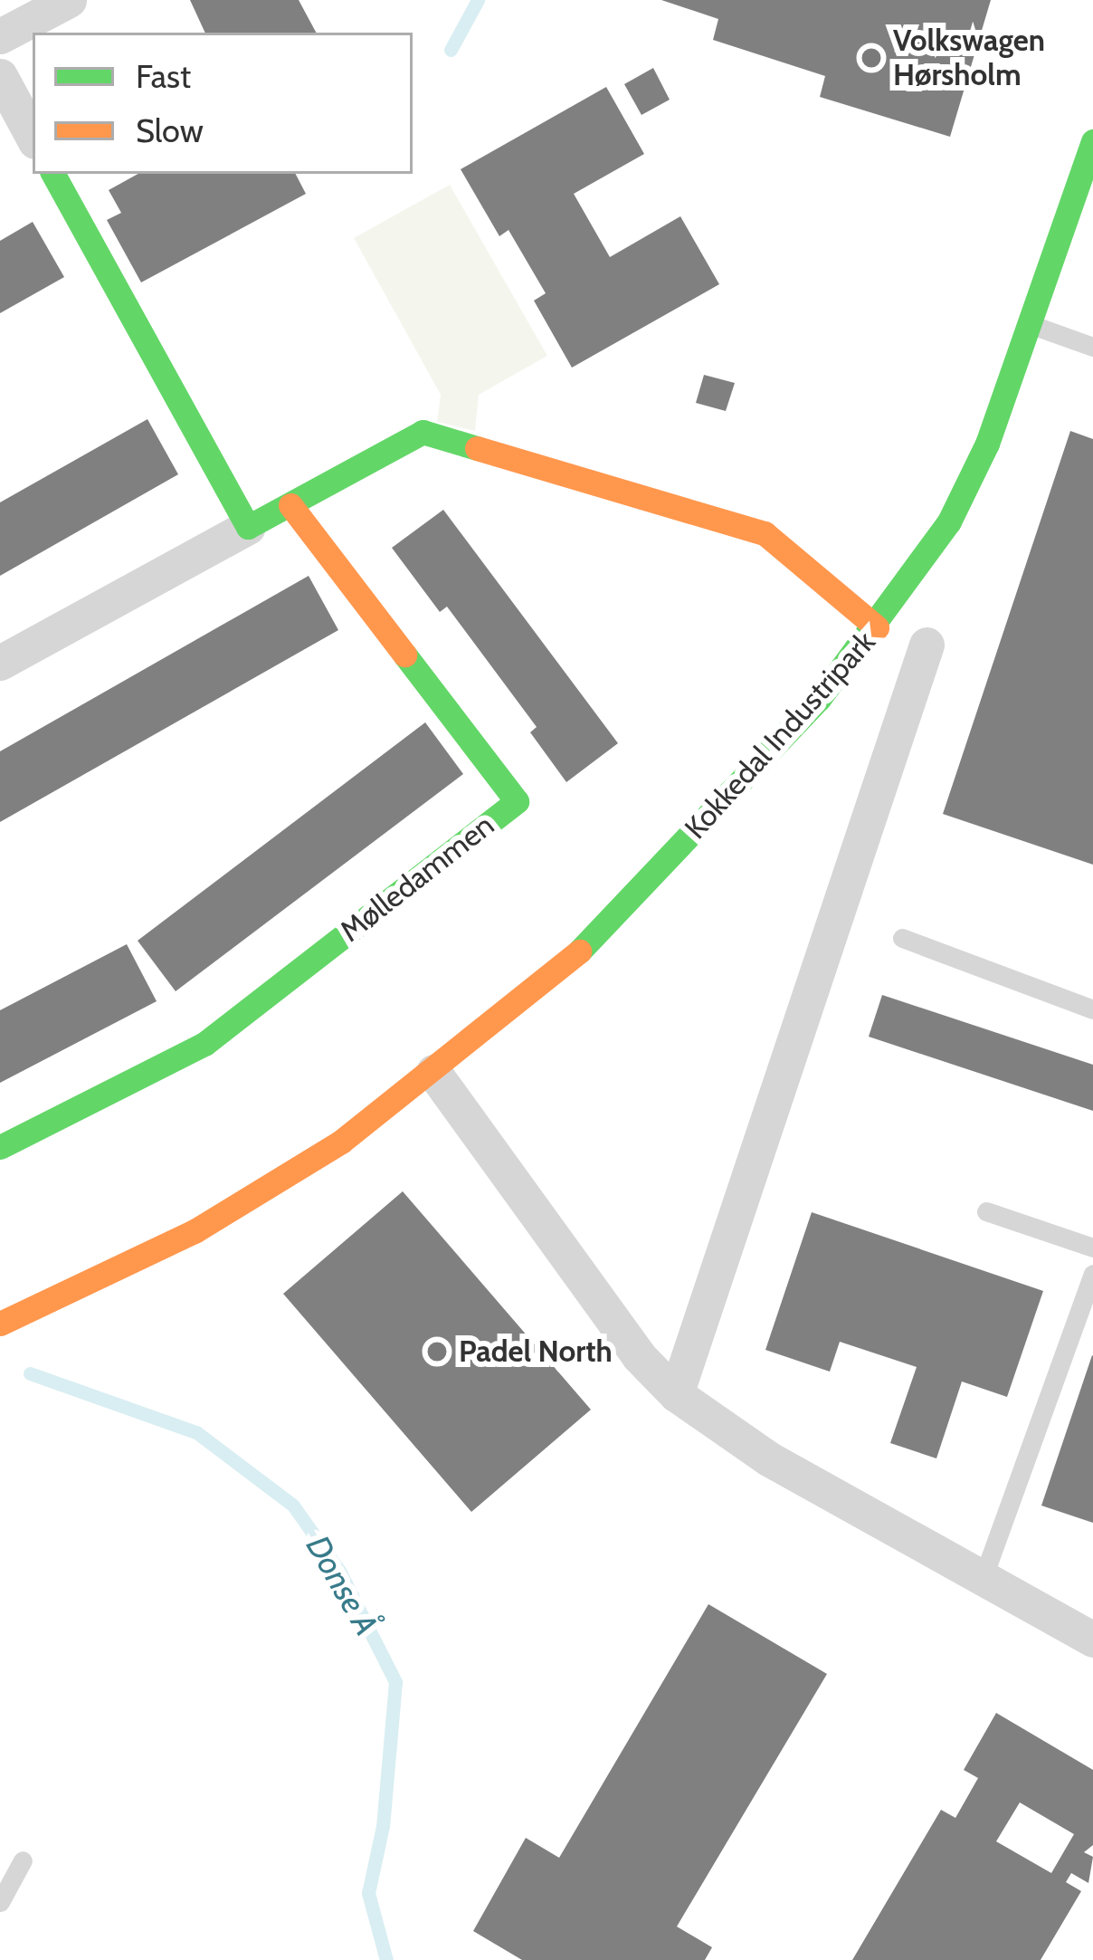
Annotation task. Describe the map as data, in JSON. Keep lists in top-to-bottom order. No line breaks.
{"streets":{"street":["Kokkedal Industripark","Mølledammen"]},"water":["Donse Å"],"places":["Volkswagen Hørsholm","Padel North"],"legend":["Fast","Slow"]}
